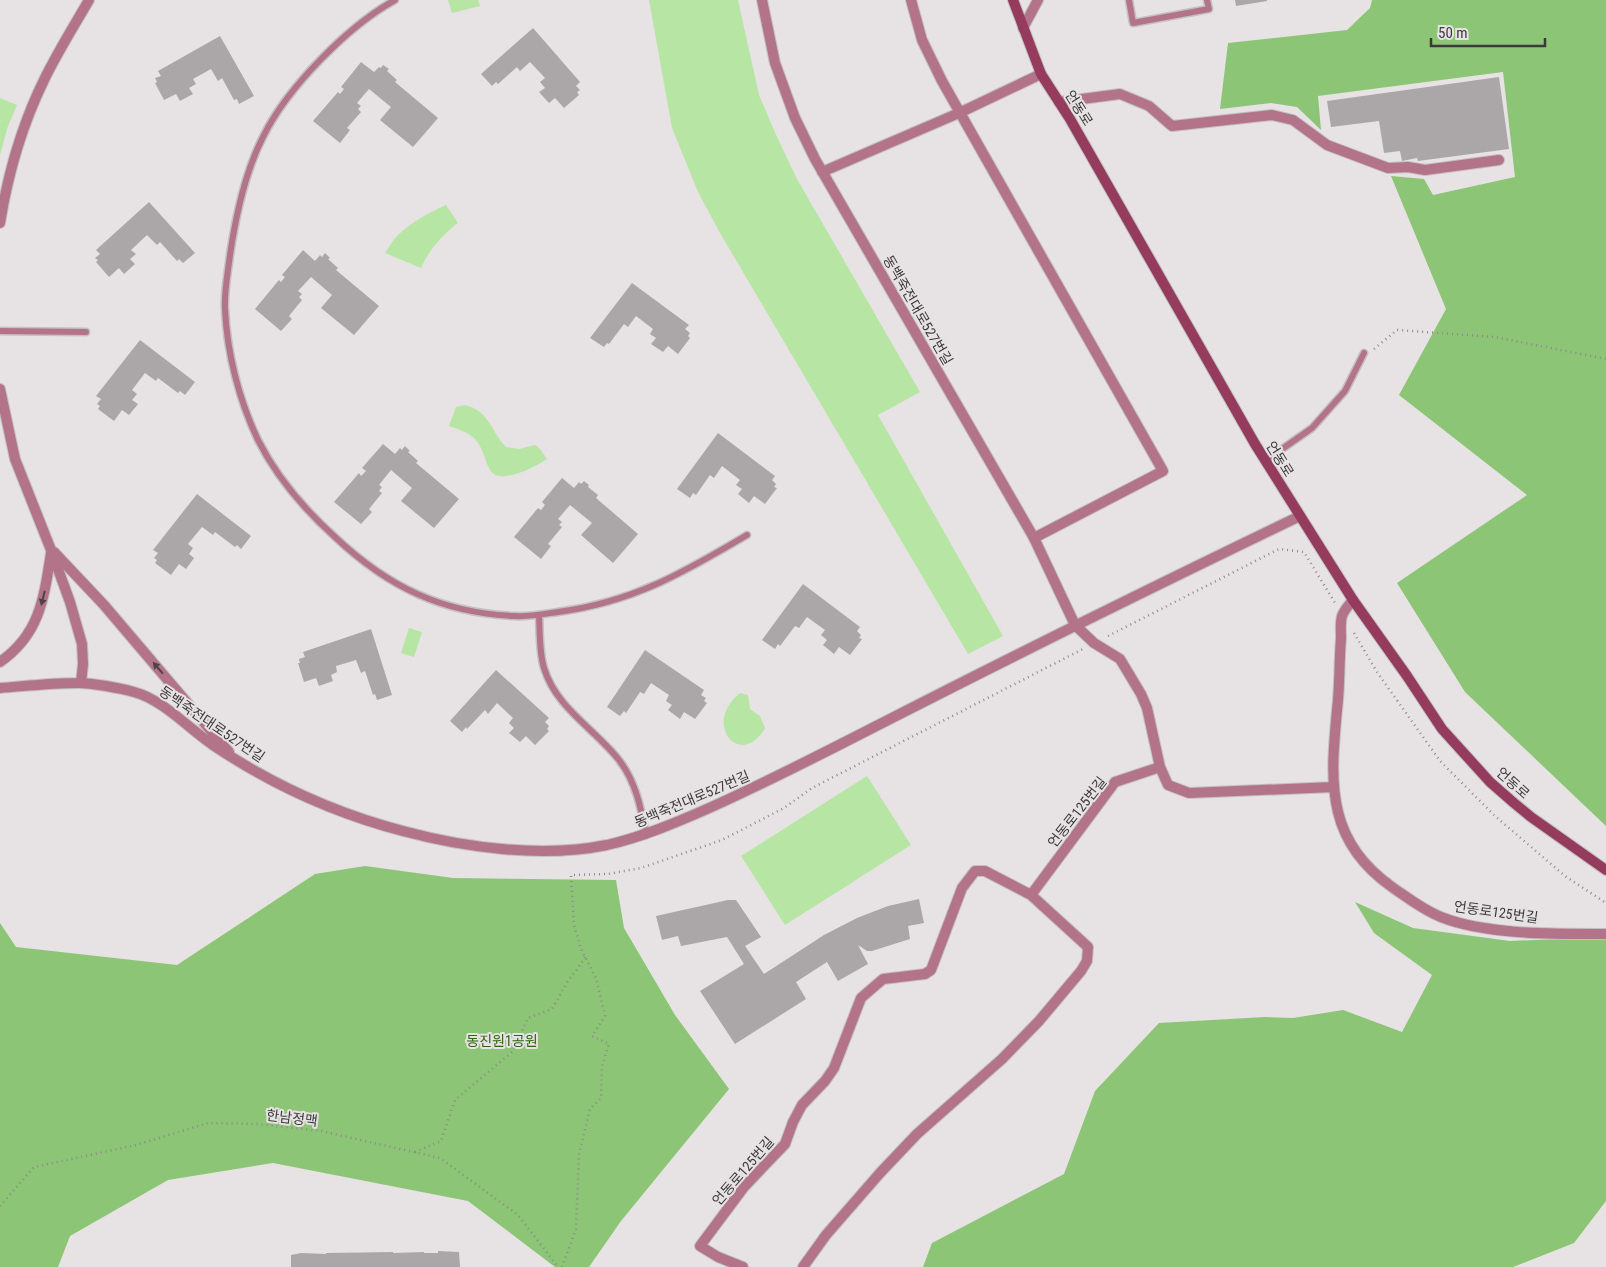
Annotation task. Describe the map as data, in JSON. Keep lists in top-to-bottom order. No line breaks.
{"streets":{"main road":["언동로"],"street":["동백죽전대로527번길","언동로125번길"],"path":["한남정맥"]},"crossings":[["언동로","동백죽전대로527번길"]],"parks":["동진원1공원"],"scale_bar":"50 m"}
